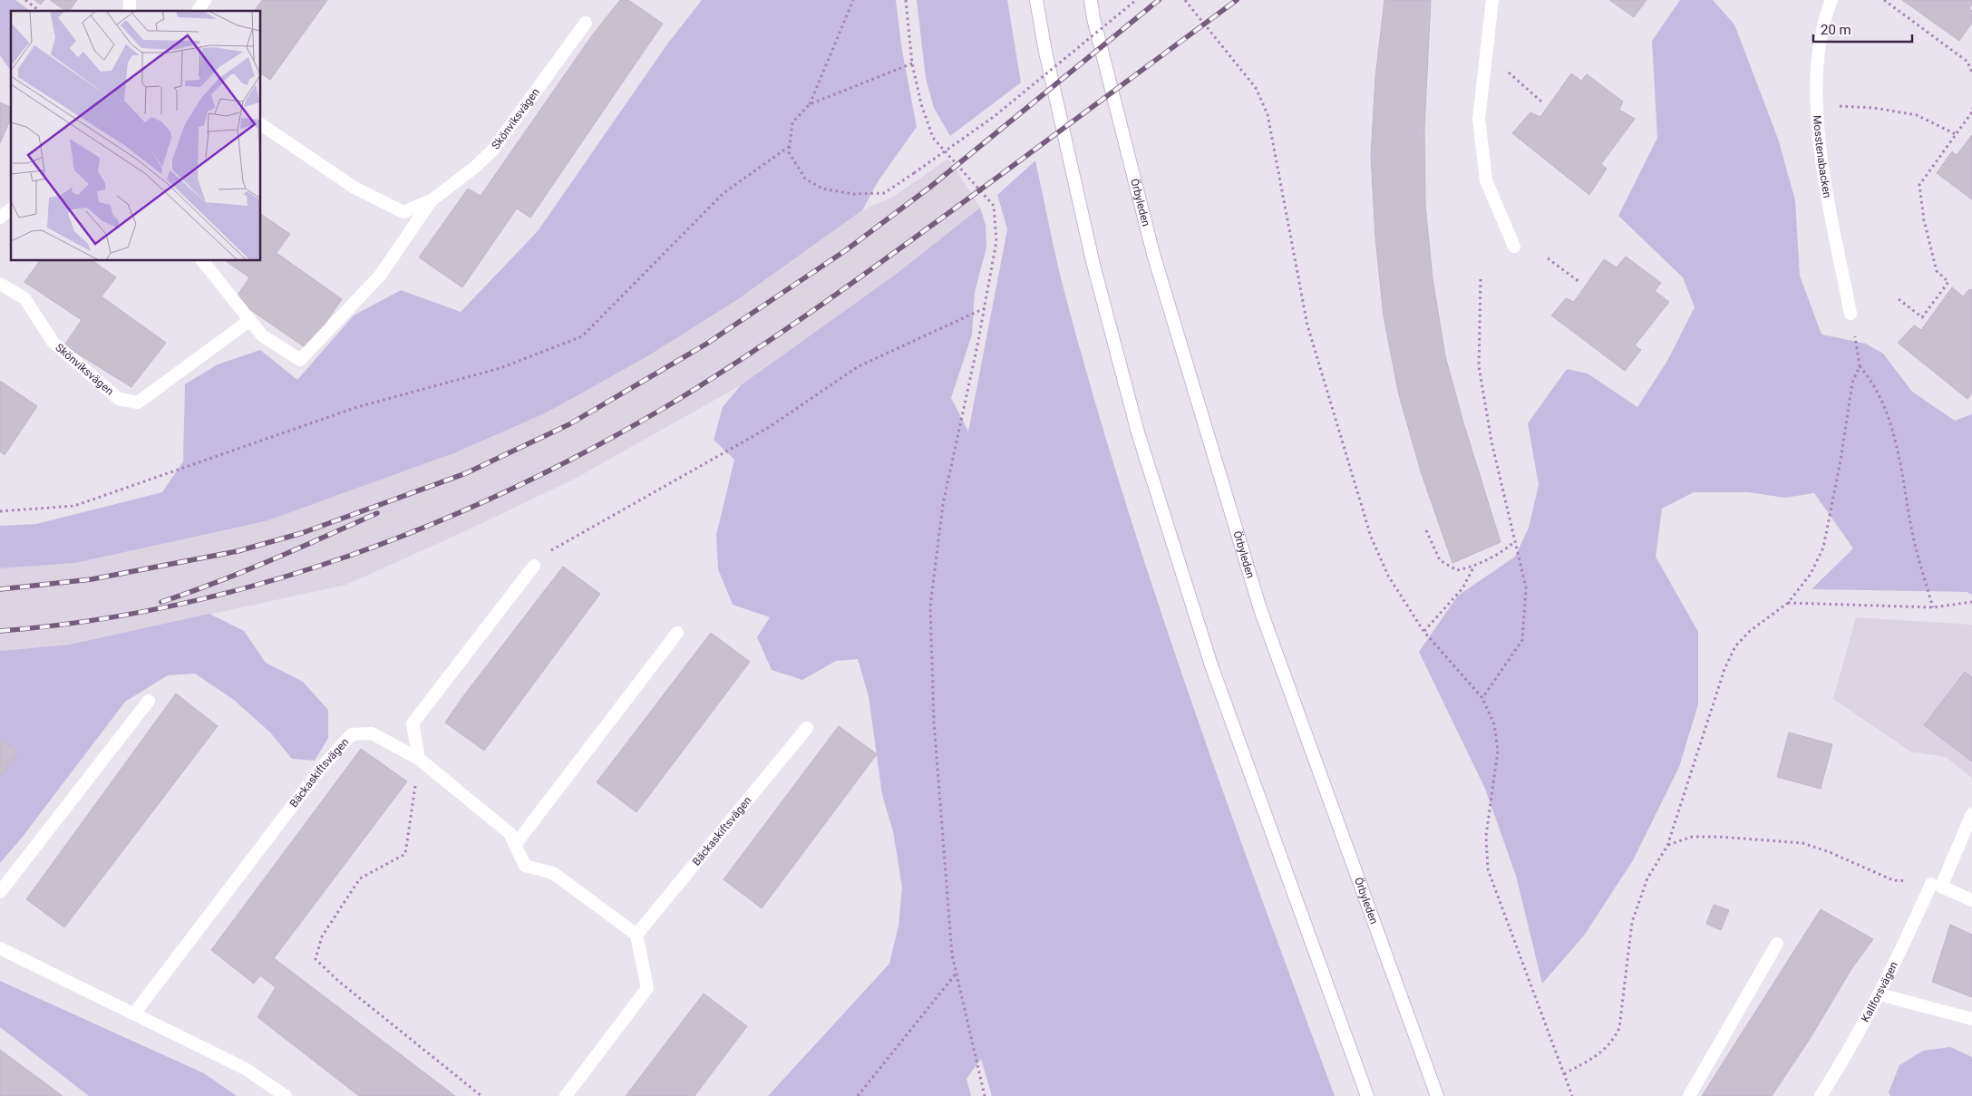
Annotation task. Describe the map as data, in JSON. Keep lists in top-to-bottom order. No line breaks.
{"streets":{"street":["Skönviksvägen","Mosstenabacken","Örbyleden","Bäckaskiftsvägen","Kallforsvägen"]},"scale_bar":"20 m"}
